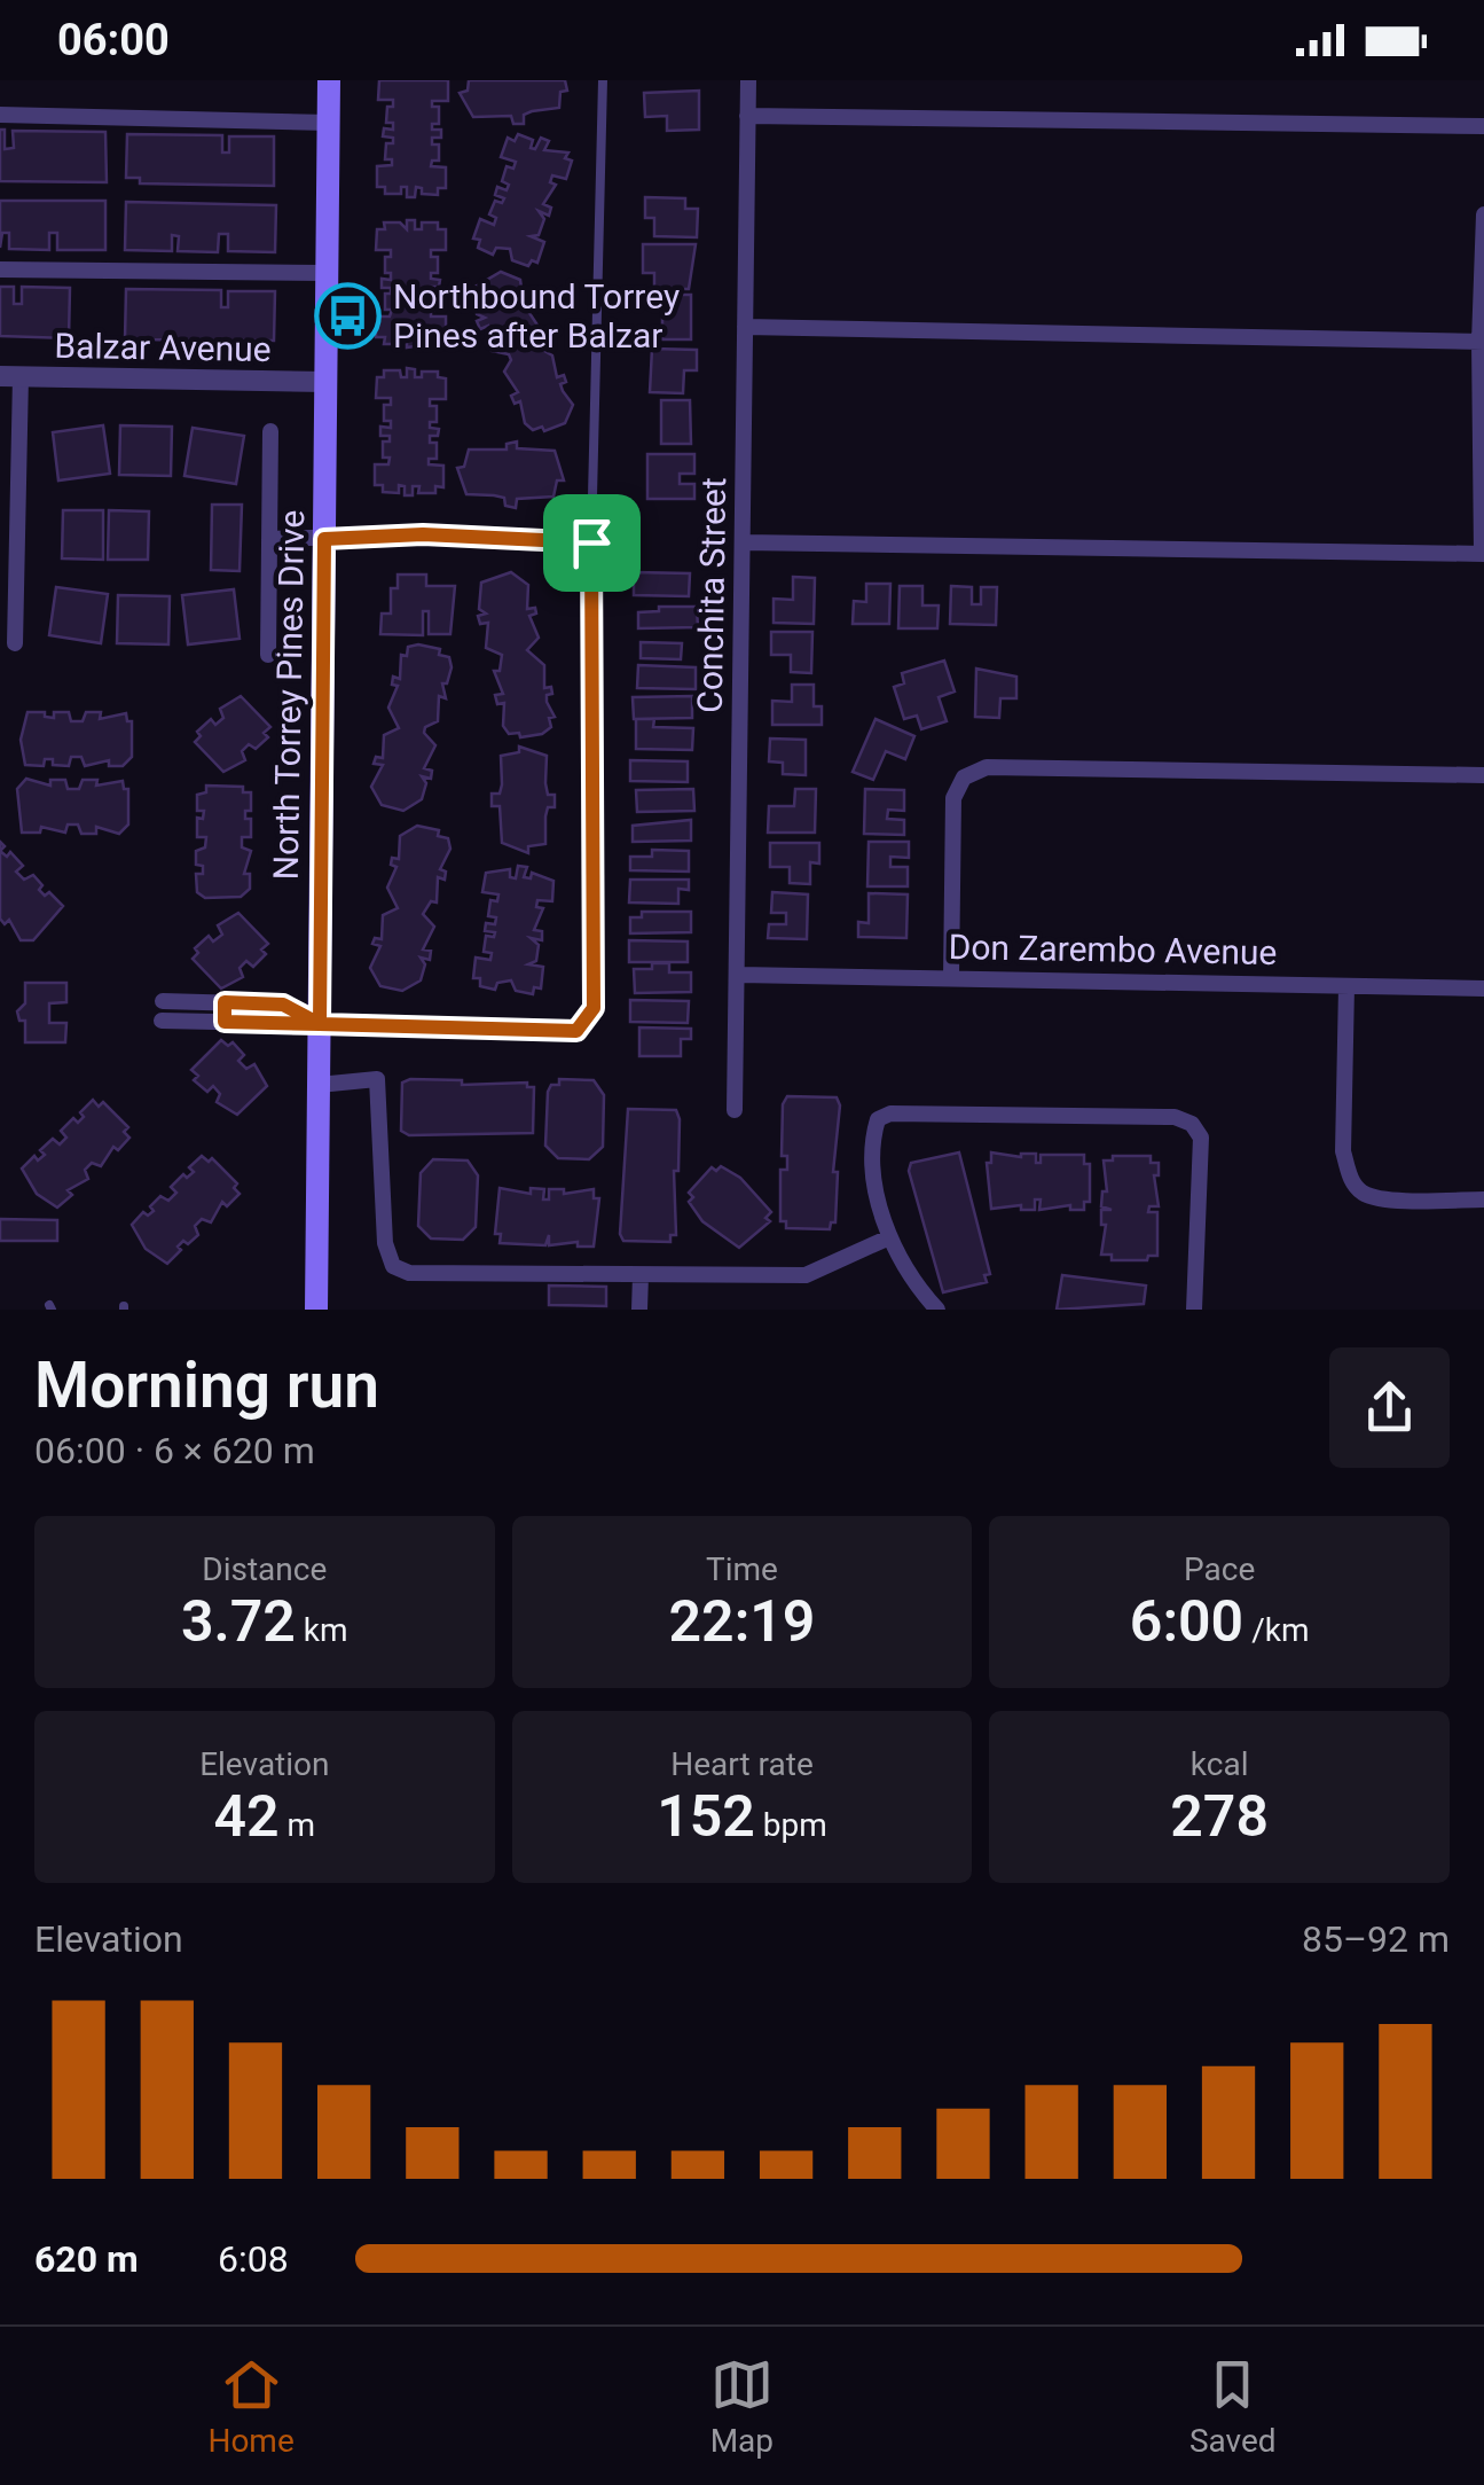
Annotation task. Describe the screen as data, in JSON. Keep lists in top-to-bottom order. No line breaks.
{"streets":{"main road":["North Torrey Pines Drive"],"street":["Balzar Avenue","Conchita Street","Don Zarembo Avenue"]},"crossings":[["Balzar Avenue","North Torrey Pines Drive"],["Conchita Street","Don Zarembo Avenue"]],"places":{"bus stop":["Northbound Torrey Pines after Balzar"]},"page":{"status":"06:00","heading":["Morning run","06:00 · 6 × 620 m"],"stats":[["Distance","3.72 km"],["Time","22:19"],["Pace","6:00 /km"],["Elevation","42 m"],["Heart rate","152 bpm"],["kcal","278"]],"chart":["Elevation","85–92 m"],"list":[{"name":"620 m","note":"6:08"}],"tabs":["Home","Map","Saved"]}}
